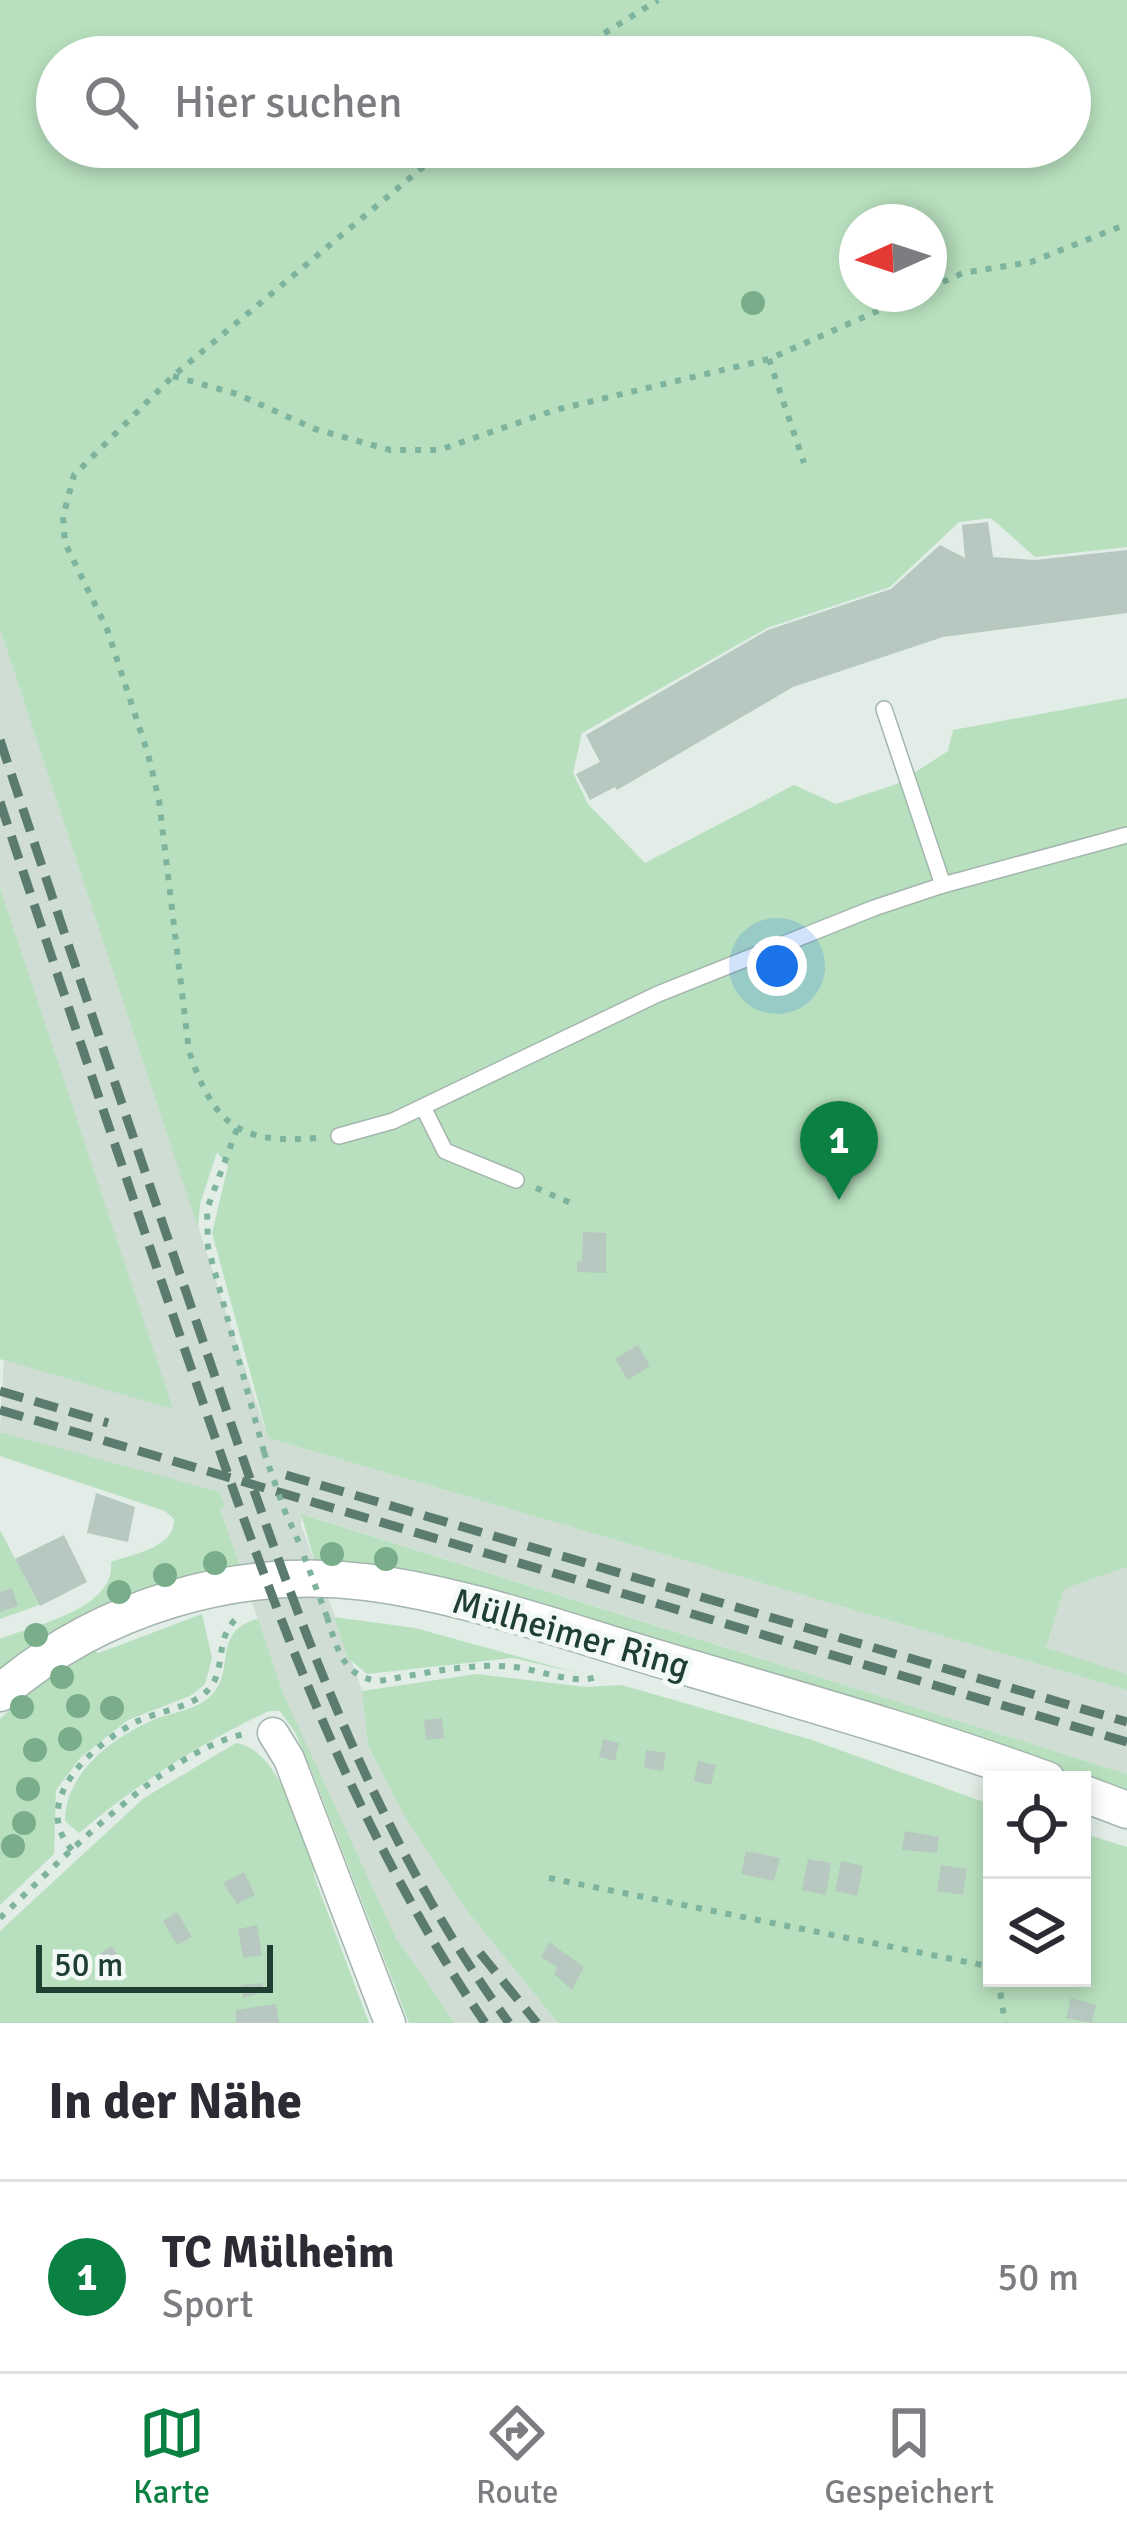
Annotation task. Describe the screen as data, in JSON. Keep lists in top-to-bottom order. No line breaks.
{"streets":{"street":["Mülheimer Ring"]},"scale_bar":"50 m","north":"left","page":{"search":"Hier suchen","pins":"1","scale":"50 m","heading":"In der Nähe","list":[{"mark":"1","name":"TC Mülheim","note":"Sport","value":"50 m"}],"nav":["Karte","Route","Gespeichert"]}}
